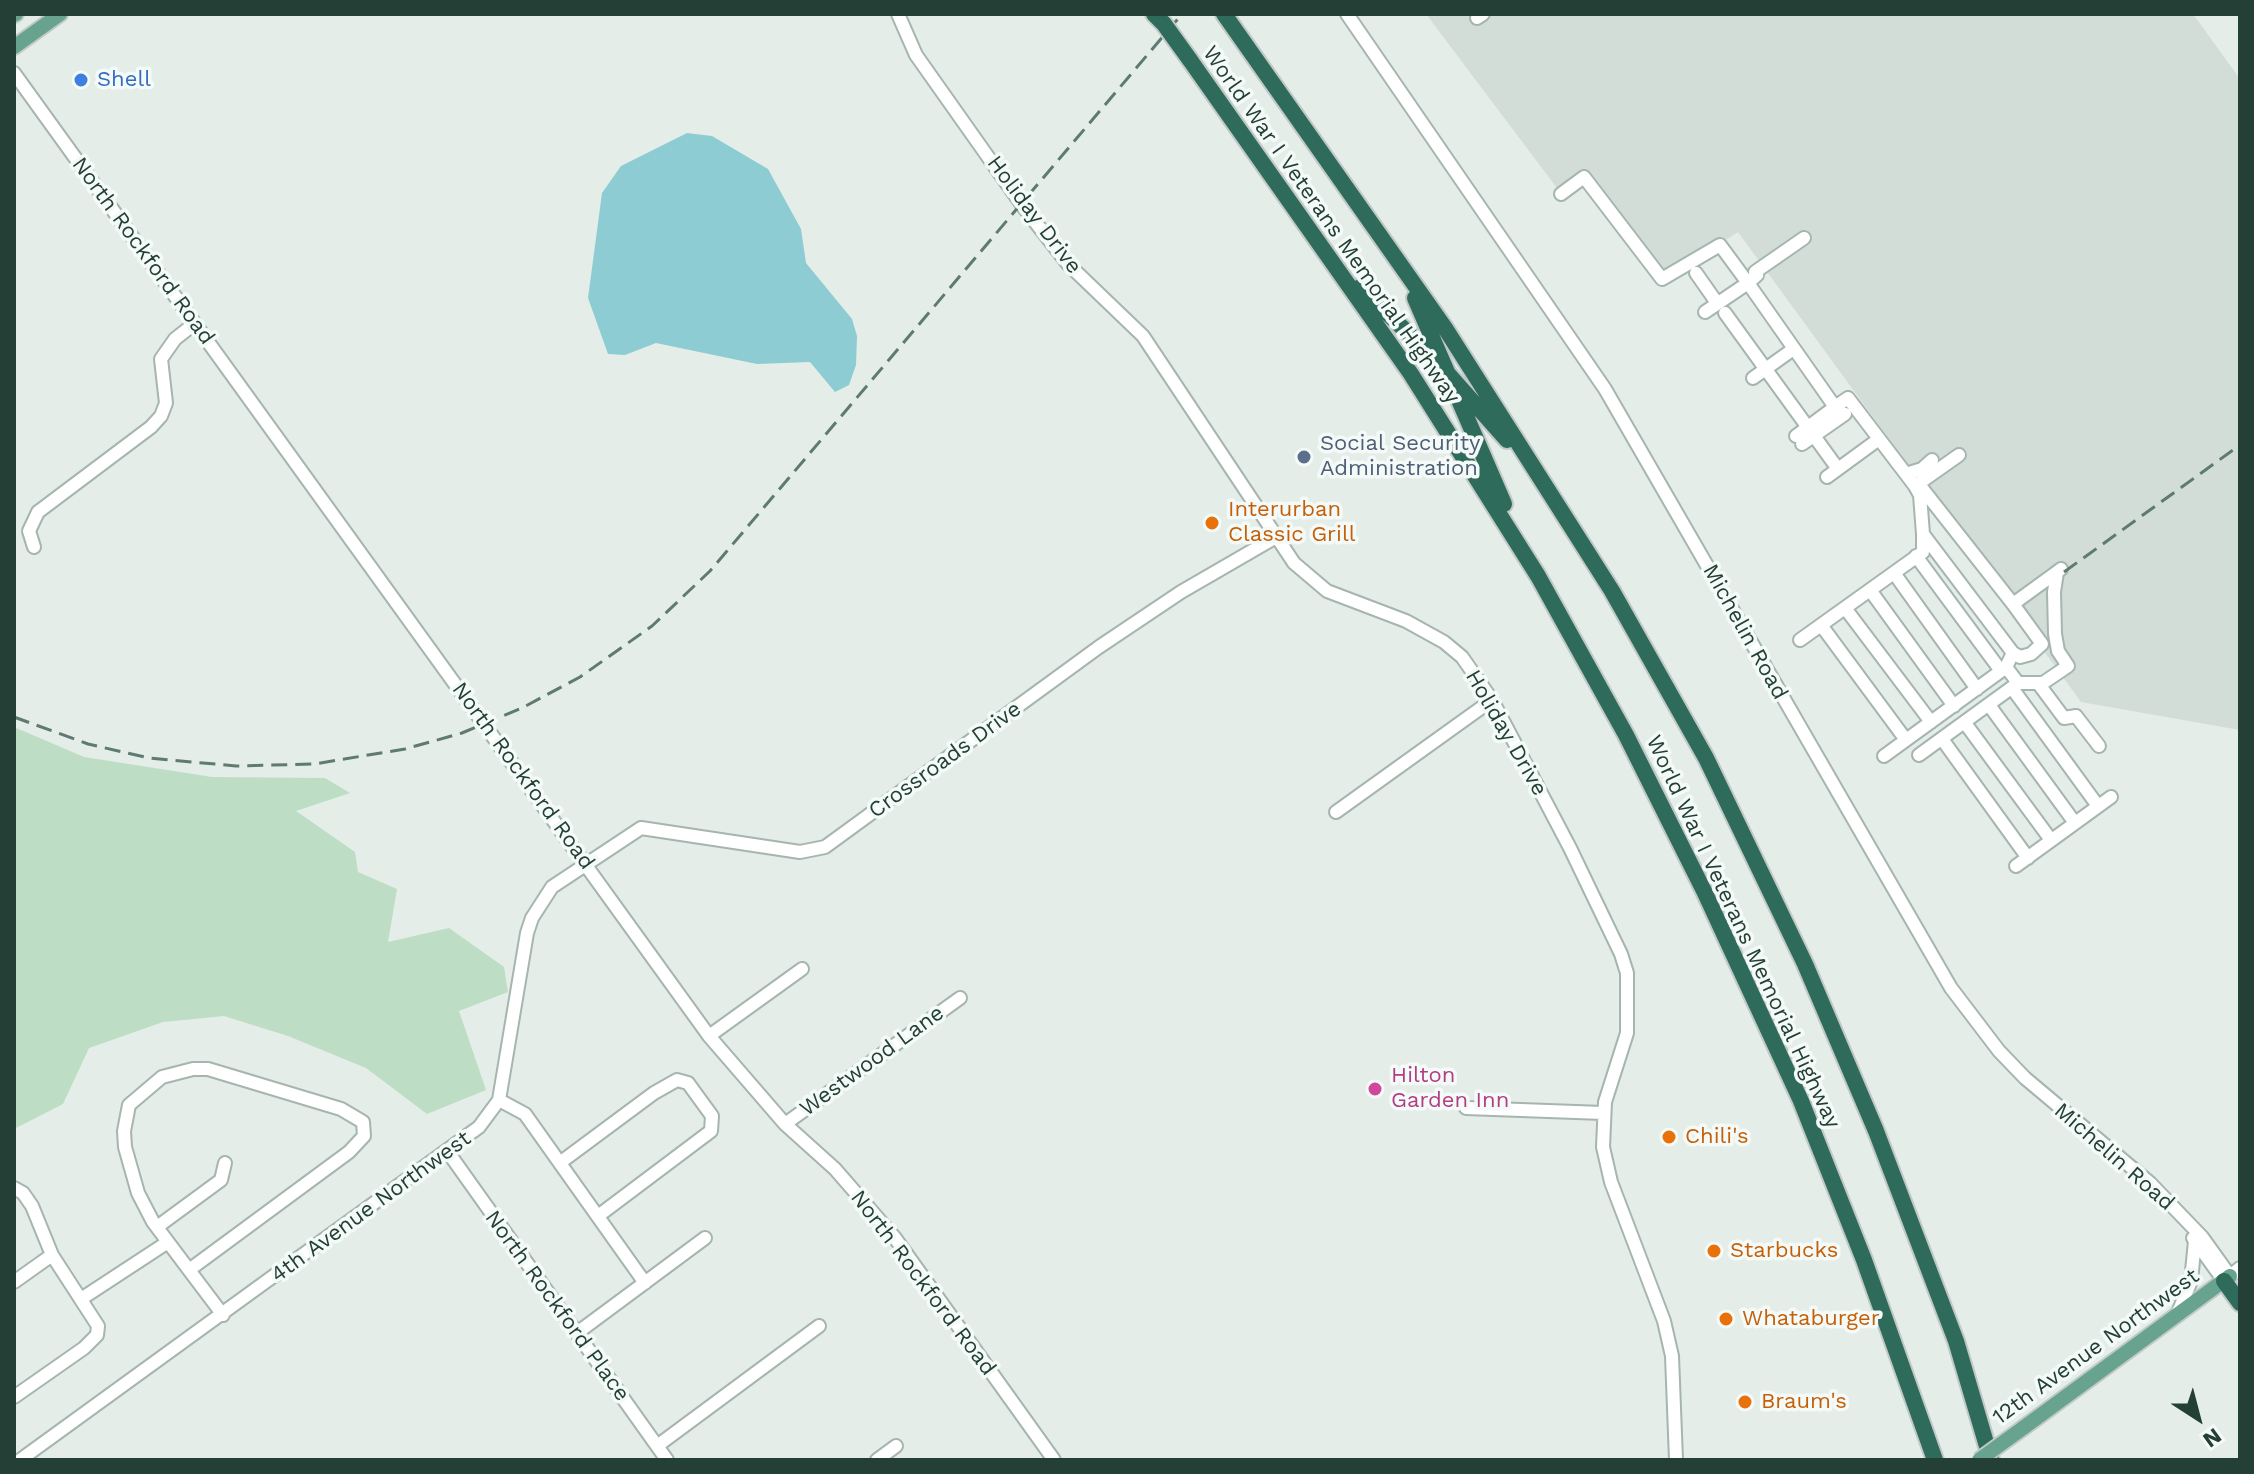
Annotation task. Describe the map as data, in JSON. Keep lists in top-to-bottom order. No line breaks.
{"streets":{"highway":["World War I Veterans Memorial Highway"],"main road":["12th Avenue Northwest"],"street":["Holiday Drive","North Rockford Road","Michelin Road","Crossroads Drive","Westwood Lane","4th Avenue Northwest","North Rockford Place"]},"crossings":[["Holiday Drive","Crossroads Drive"],["North Rockford Road","Crossroads Drive"],["North Rockford Road","Westwood Lane"],["North Rockford Road","4th Avenue Northwest"],["Michelin Road","12th Avenue Northwest"],["Crossroads Drive","4th Avenue Northwest"],["4th Avenue Northwest","North Rockford Place"]],"places":["Shell","Social Security Administration","Interurban Classic Grill","Hilton Garden Inn","Chili's","Starbucks","Whataburger","Braum's"],"north":"bottom right"}
